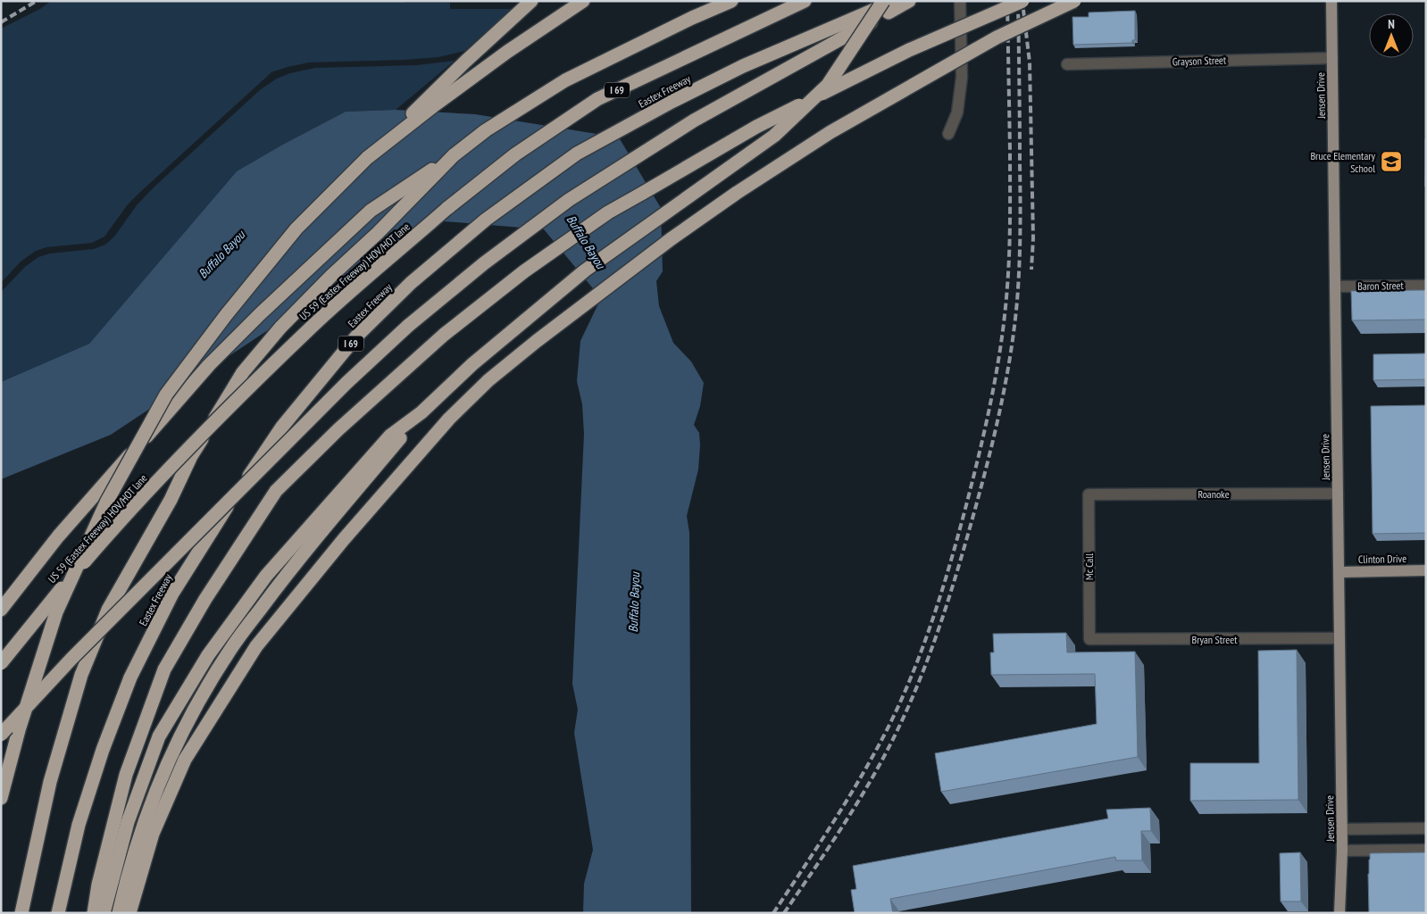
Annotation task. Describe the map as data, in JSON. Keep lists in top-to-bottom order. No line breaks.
{"streets":{"highway":["I 69","Eastex Freeway","US 59 (Eastex Freeway) HOV/HOT lane"],"main road":["Jensen Drive","Clinton Drive"],"street":["Grayson Street","Baron Street","Roanoke","Mc Call","Bryan Street"]},"crossings":[["Grayson Street","Jensen Drive"],["Jensen Drive","Baron Street"],["Jensen Drive","Roanoke"],["Jensen Drive","Clinton Drive"],["Jensen Drive","Bryan Street"],["Roanoke","Mc Call"],["Mc Call","Bryan Street"]],"water":["Buffalo Bayou"],"places":{"school or university":["Bruce Elementary School"]},"north":"top"}
